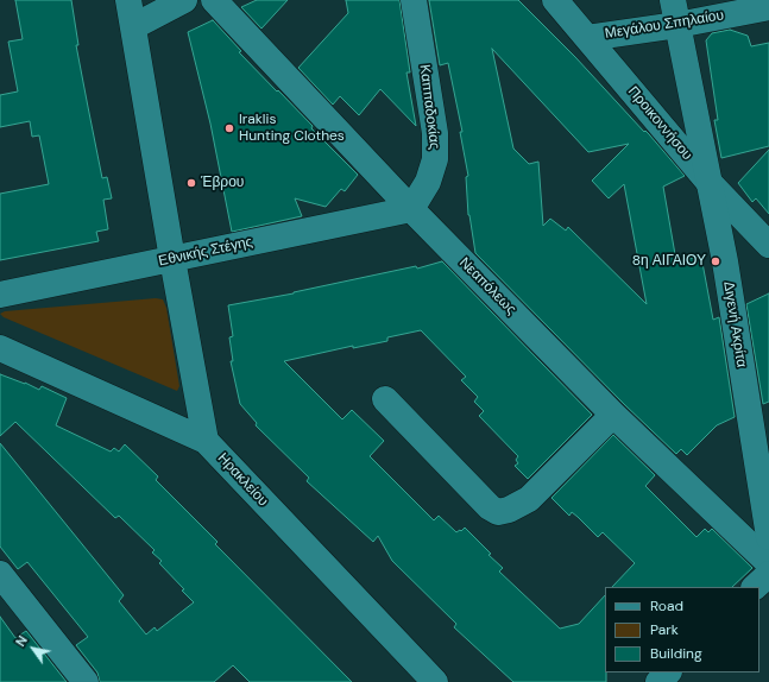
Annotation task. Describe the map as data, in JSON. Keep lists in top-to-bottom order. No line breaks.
{"streets":{"street":["Μεγάλου Σπηλαίου","Καππαδοκίας","Προικοννήσου","Εθνικής Στέγης","Νεαπόλεως","Διγενή Ακρίτα","Ηρακλείου"]},"crossings":[["Μεγάλου Σπηλαίου","Προικοννήσου"],["Μεγάλου Σπηλαίου","Διγενή Ακρίτα"],["Καππαδοκίας","Εθνικής Στέγης"],["Καππαδοκίας","Νεαπόλεως"],["Προικοννήσου","Διγενή Ακρίτα"],["Εθνικής Στέγης","Νεαπόλεως"]],"places":["Iraklis Hunting Clothes","Έβρου","8η ΑΙΓΑΙΟΥ"],"legend":["Road","Park","Building"],"north":"top left"}
